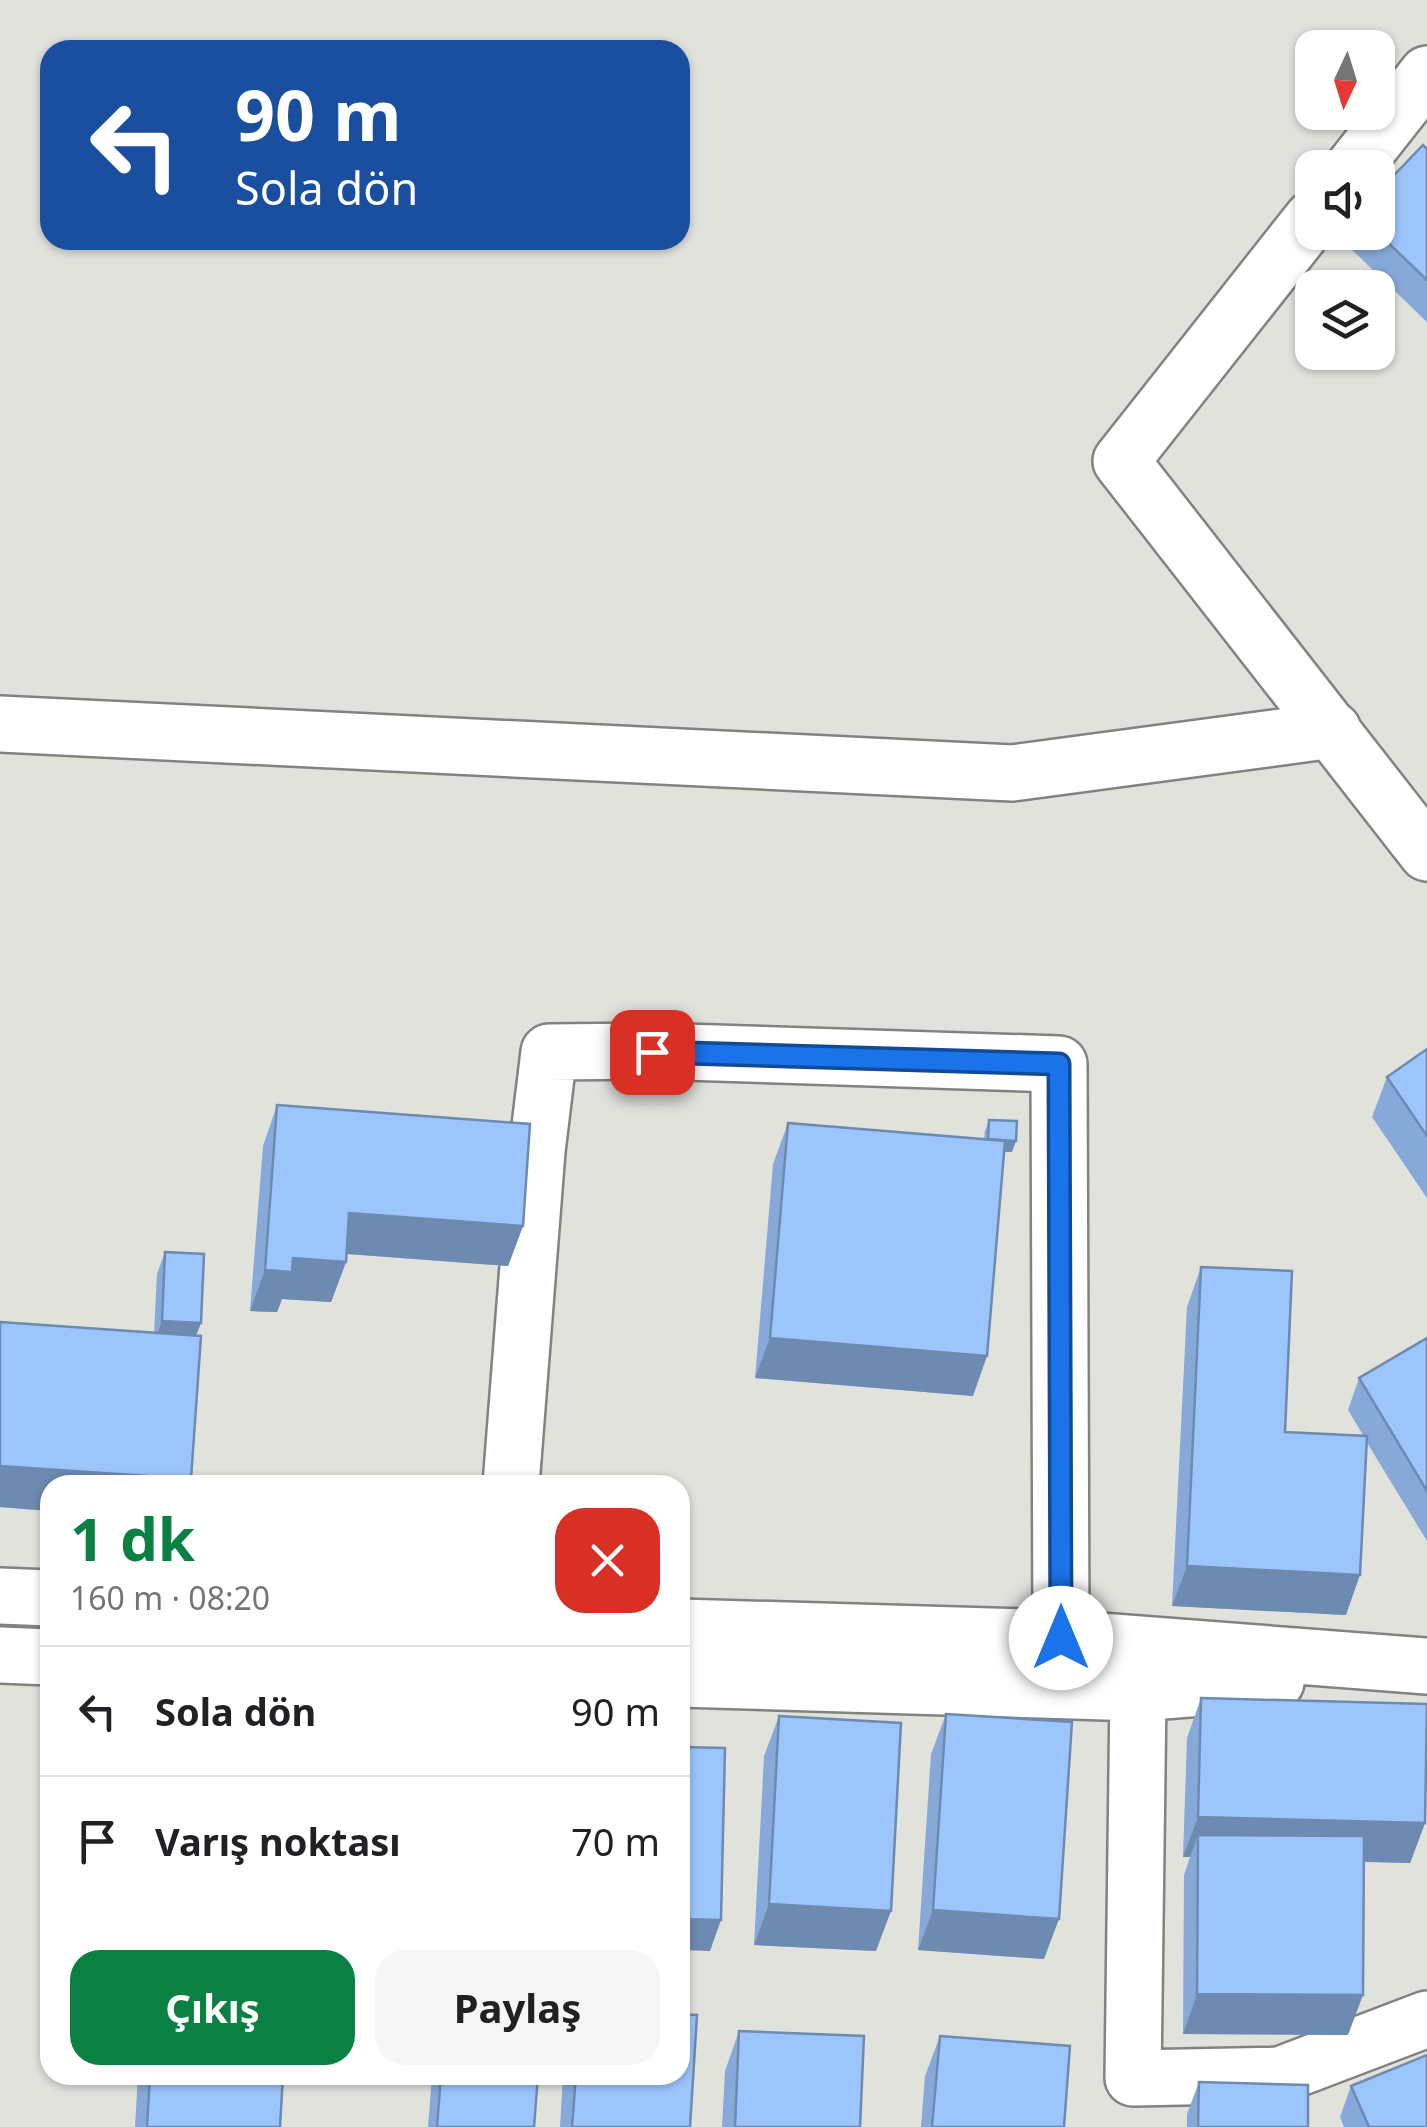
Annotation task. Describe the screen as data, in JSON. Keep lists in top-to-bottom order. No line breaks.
{"north":"bottom","page":{"turn":["90 m","Sola dön"],"heading":["1 dk","160 m · 08:20"],"list":[{"name":"Sola dön","value":"90 m"},{"name":"Varış noktası","value":"70 m"}],"buttons":["Çıkış","Paylaş"]}}
